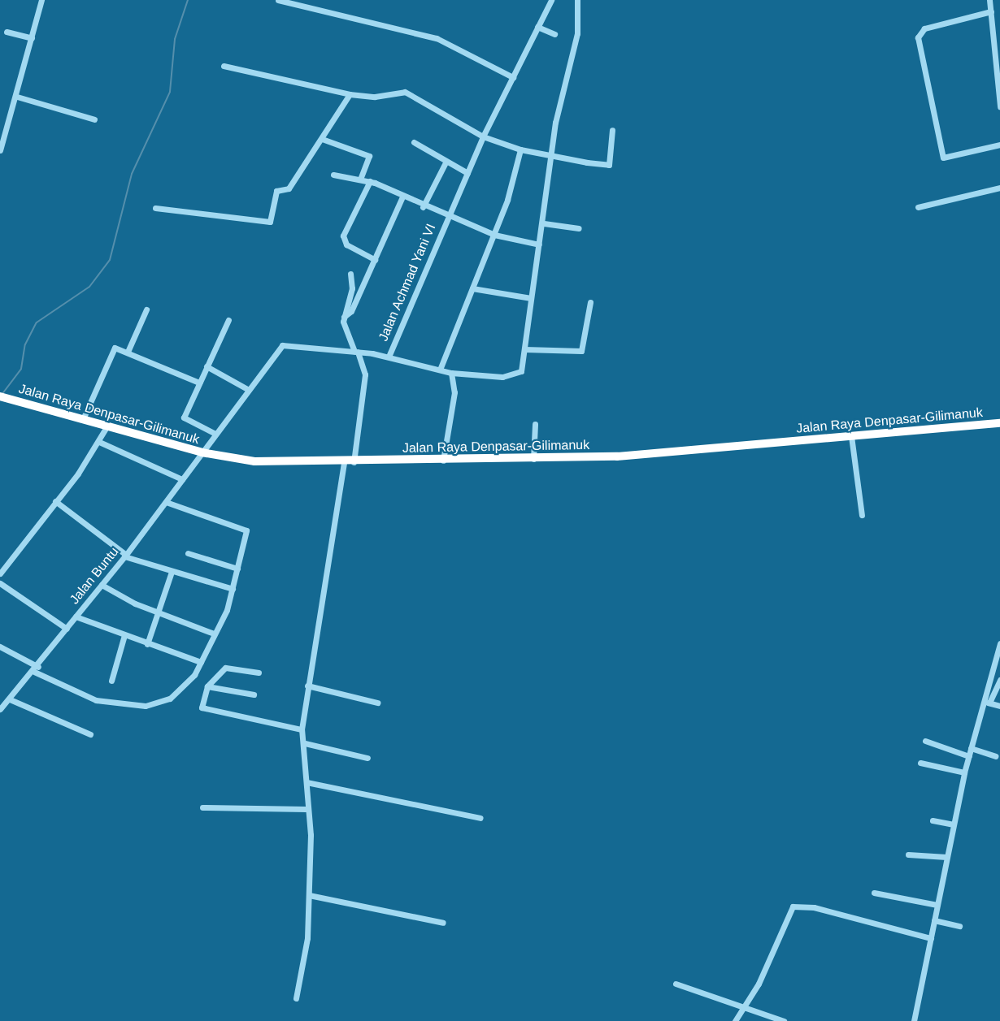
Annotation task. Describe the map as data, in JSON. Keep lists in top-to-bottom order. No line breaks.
{"streets":{"highway":["Jalan Raya Denpasar-Gilimanuk"],"street":["Jalan Achmad Yani VI","Jalan Buntu"]},"crossings":[["Jalan Achmad Yani VI","Jalan Raya Denpasar-Gilimanuk"],["Jalan Achmad Yani VI","Jalan Buntu"],["Jalan Raya Denpasar-Gilimanuk","Jalan Buntu"]]}
